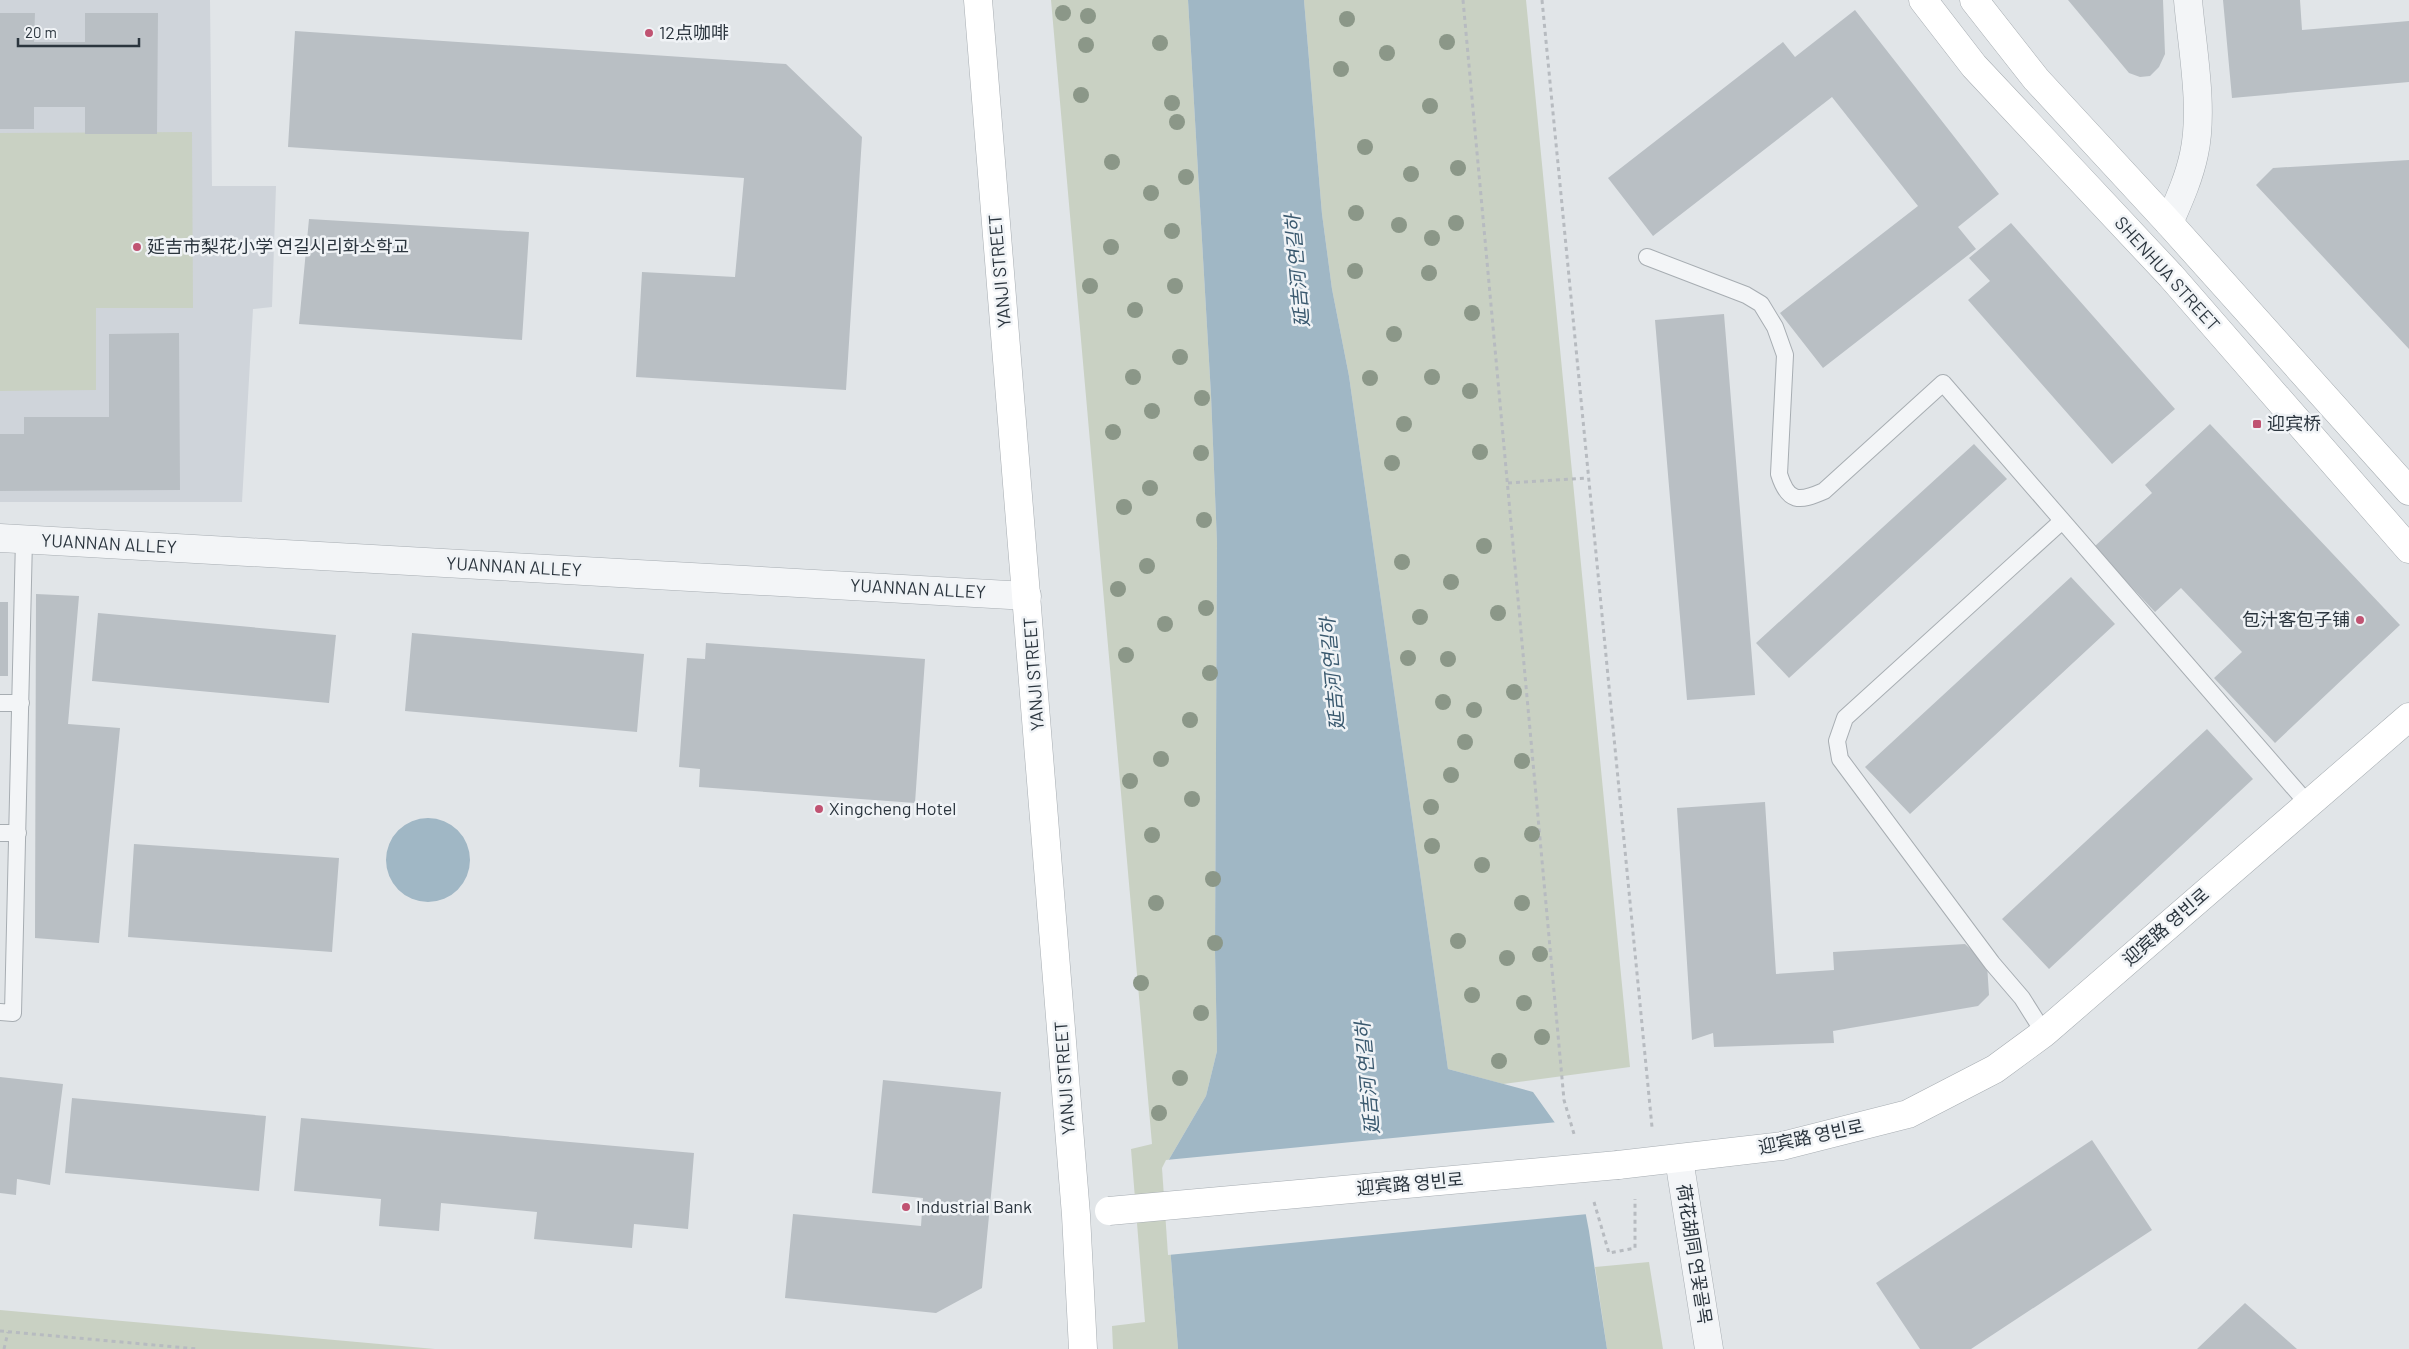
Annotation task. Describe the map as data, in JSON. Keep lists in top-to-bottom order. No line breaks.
{"streets":{"street":["YANJI STREET","SHENHUA STREET","YUANNAN ALLEY","迎宾路 영빈로","荷花胡同 연꽃골목"]},"crossings":[["YANJI STREET","YUANNAN ALLEY"],["YANJI STREET","迎宾路 영빈로"],["迎宾路 영빈로","荷花胡同 연꽃골목"]],"water":["延吉河 연길하"],"places":{"other":["12点咖啡","延吉市梨花小学 연길시리화소학교","包汁客包子铺","Xingcheng Hotel","Industrial Bank"],"transit":["迎宾桥"]},"scale_bar":"20 m"}
